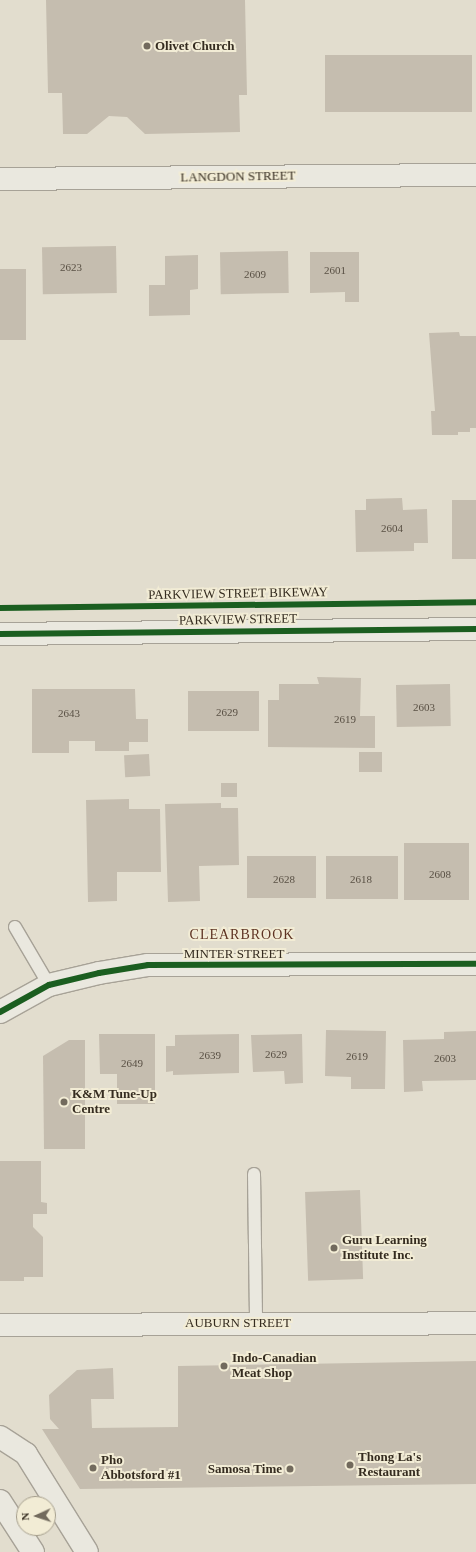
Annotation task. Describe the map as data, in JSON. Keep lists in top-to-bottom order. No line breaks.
{"streets":{"street":["LANGDON STREET","PARKVIEW STREET","MINTER STREET","AUBURN STREET"],"cycle path":["PARKVIEW STREET BIKEWAY"]},"districts":["CLEARBROOK"],"places":["Olivet Church","K&M Tune-Up Centre","Guru Learning Institute Inc.","Indo-Canadian Meat Shop","Thong La's Restaurant","Pho Abbotsford #1","Samosa Time"],"house_numbers":["2623","2601","2609","2604","2603","2629","2643","2619","2608","2628","2618","2629","2639","2619","2603","2649"],"north":"left"}
